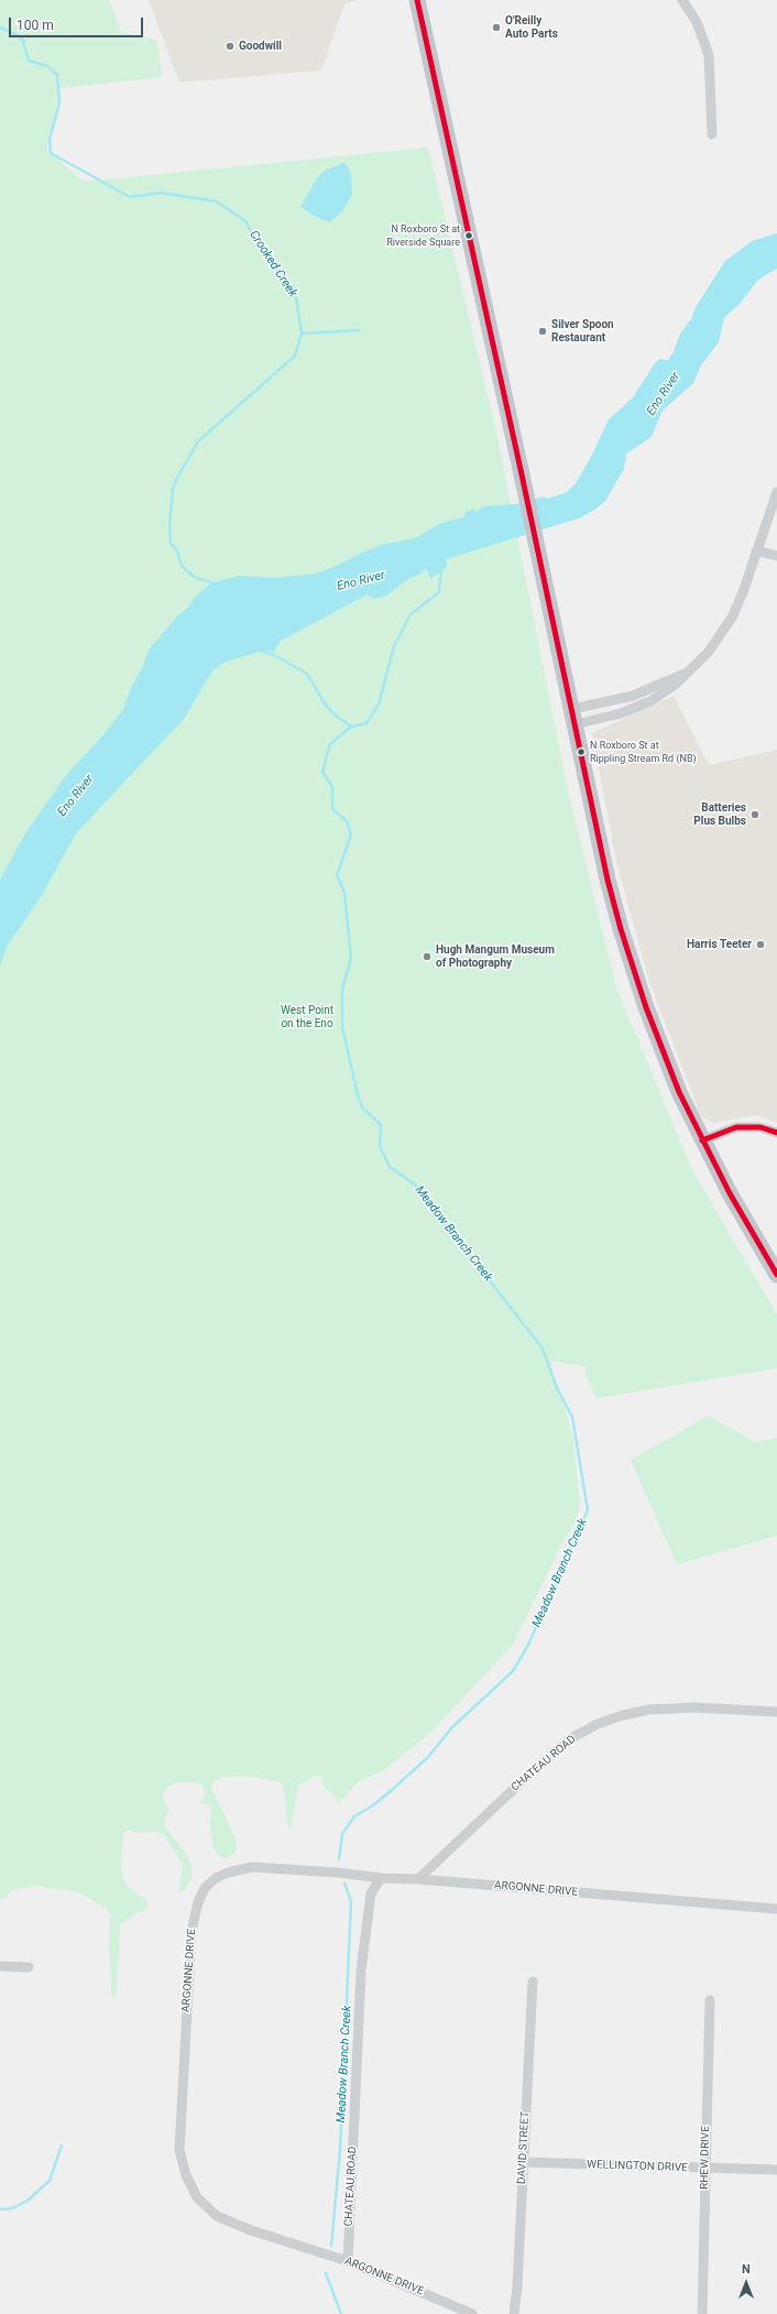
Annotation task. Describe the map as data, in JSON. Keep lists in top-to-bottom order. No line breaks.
{"streets":{"street":["CHATEAU ROAD","ARGONNE DRIVE","DAVID STREET","RHEW DRIVE","WELLINGTON DRIVE"]},"crossings":[["CHATEAU ROAD","ARGONNE DRIVE"],["DAVID STREET","WELLINGTON DRIVE"],["RHEW DRIVE","WELLINGTON DRIVE"]],"water":["Crooked Creek","Eno River","Meadow Branch Creek"],"parks":["West Point on the Eno"],"places":["O'Reilly Auto Parts","Goodwill","N Roxboro St at Riverside Square","Silver Spoon Restaurant","N Roxboro St at Rippling Stream Rd (NB)","Batteries Plus Bulbs","Harris Teeter","Hugh Mangum Museum of Photography"],"scale_bar":"100 m","north":"top"}
